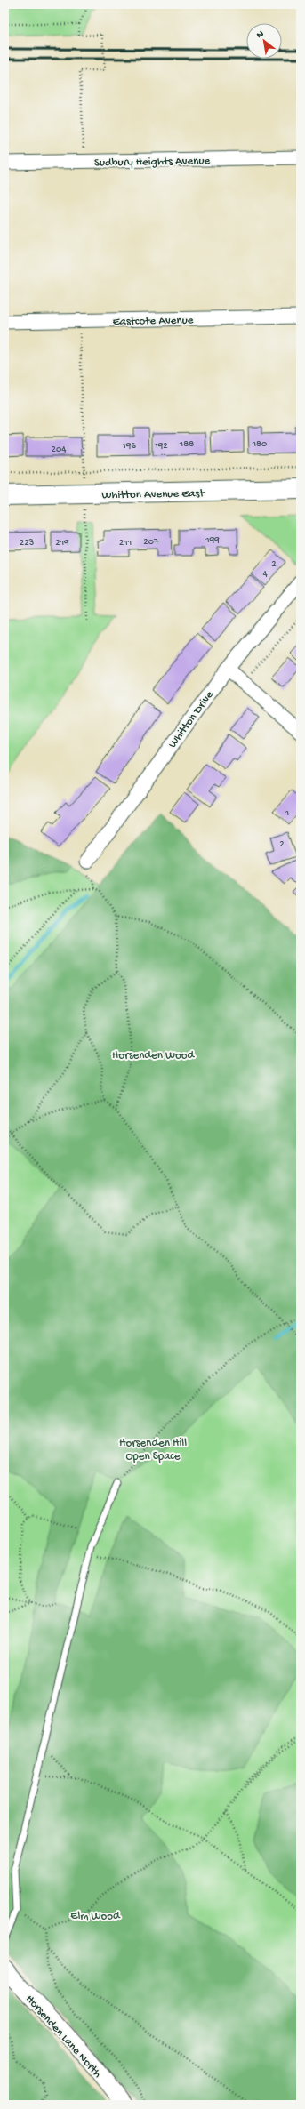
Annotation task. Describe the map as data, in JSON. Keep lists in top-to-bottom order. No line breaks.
{"streets":{"main road":["Whitton Avenue East"],"street":["Sudbury Heights Avenue","Eastcote Avenue","Whitton Drive","Horsenden Lane North"]},"parks":["Horsenden Wood","Horsenden Hill Open Space","Elm Wood"],"house_numbers":["188","180","196","192","204","199","207","223","219","211","2","4","1","2"],"north":"top left"}
